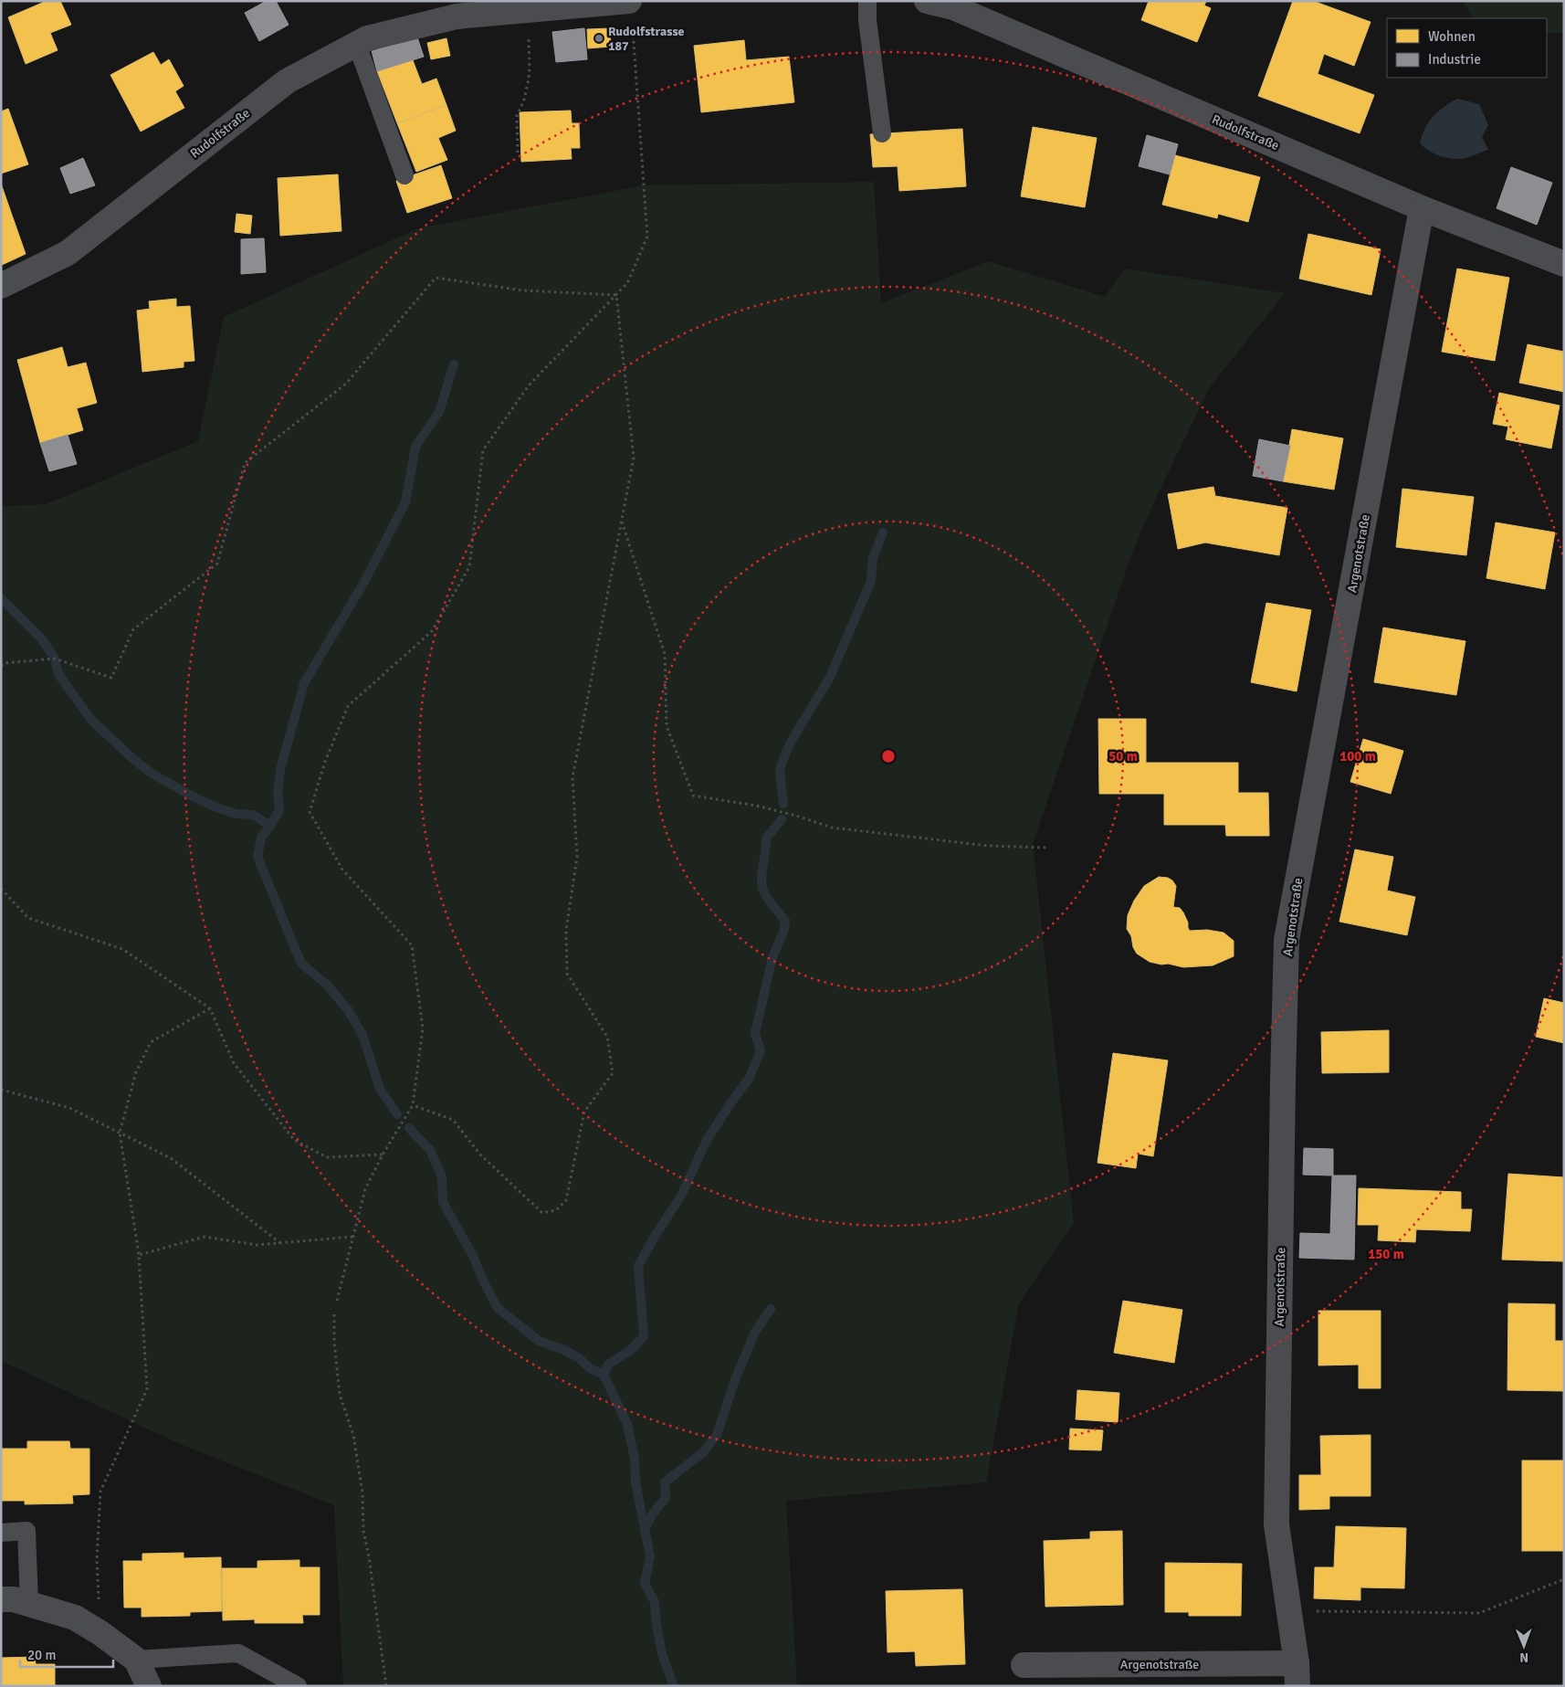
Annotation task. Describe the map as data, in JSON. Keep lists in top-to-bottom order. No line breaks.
{"streets":{"street":["Rudolfstraße","Argenotstraße"]},"crossings":[["Rudolfstraße","Argenotstraße"]],"places":["Rudolfstrasse 187"],"legend":["Wohnen","Industrie"],"scale_bar":"20 m","north":"bottom","rings":["50 m","100 m","150 m"]}
